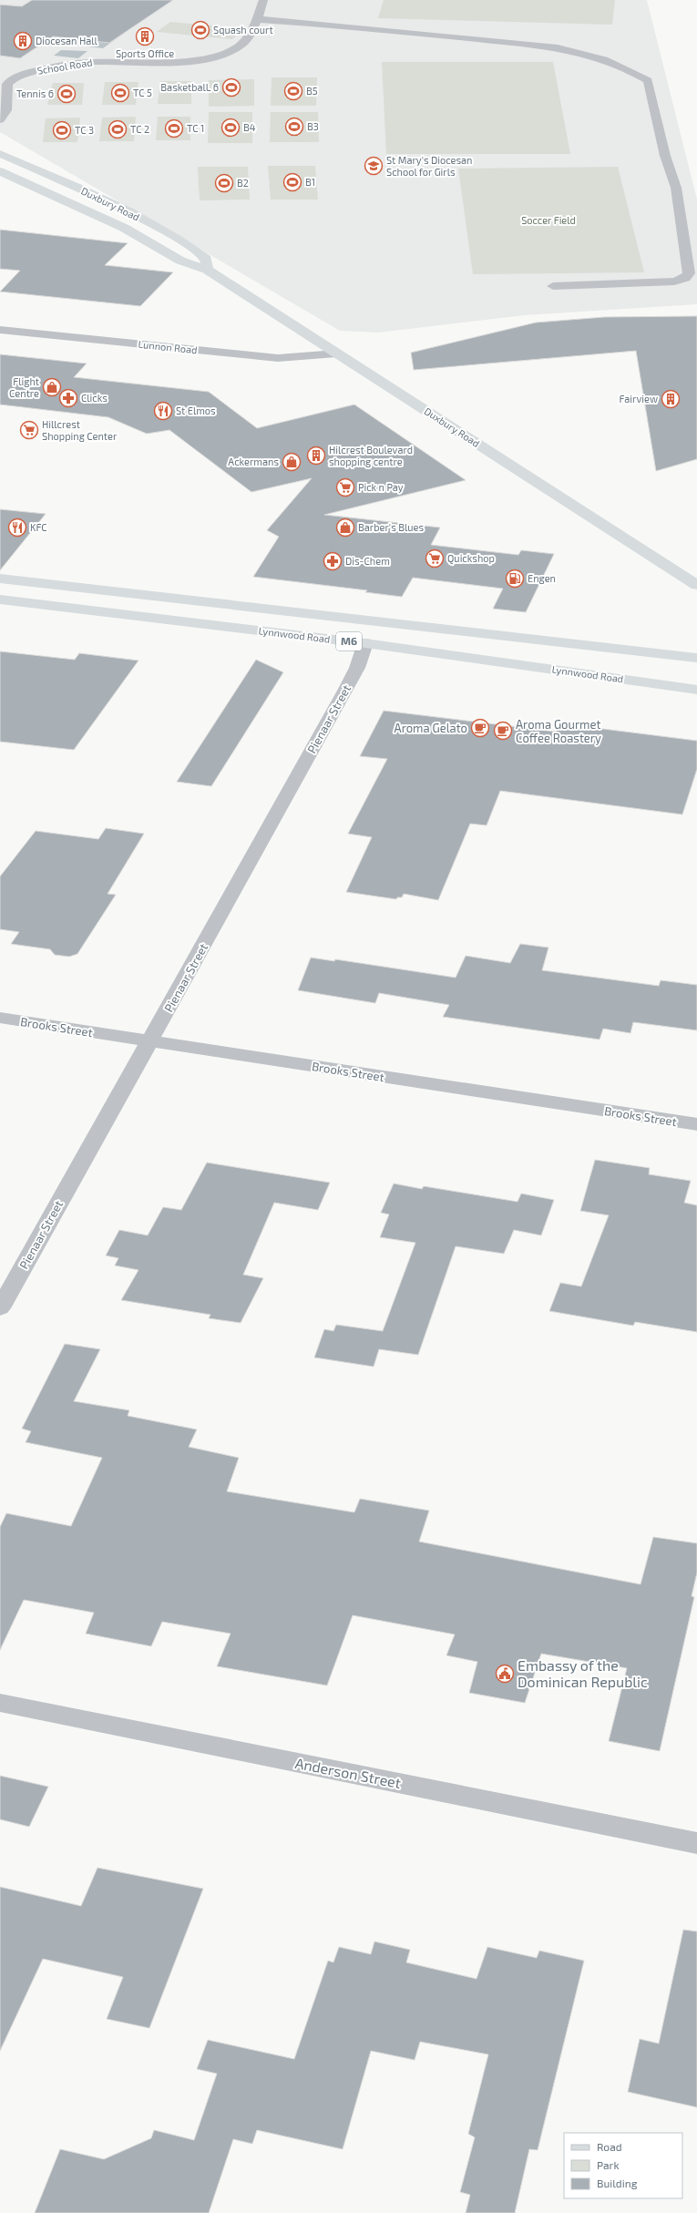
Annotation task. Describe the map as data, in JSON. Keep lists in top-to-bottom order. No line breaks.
{"streets":{"main road":["Duxbury Road","Lynnwood Road","M6"],"street":["School Road","Lunnon Road","Pienaar Street","Brooks Street","Anderson Street"]},"crossings":[["Duxbury Road","Lunnon Road"],["Lynnwood Road","Pienaar Street"],["Pienaar Street","Brooks Street"]],"parks":["Soccer Field"],"places":{"sports":["Squash court","BasketbalL 6","B5","TC 5","Tennis 6","B3","B4","TC 1","TC 2","TC 3","B1","B2"],"building":["Sports Office","Diocesan Hall","Fairview","Hilcrest Boulevard shopping centre"],"school or university":["St Mary's Diocesan School for Girls"],"shop":["Flight Centre","Ackermans","Barber's Blues"],"pharmacy":["Clicks","Dis-Chem"],"restaurant":["St Elmos","KFC"],"supermarket":["Hillcrest Shopping Center","Pick n Pay","Quickshop"],"fuel station":["Engen"],"cafe":["Aroma Gelato","Aroma Gourmet Coffee Roastery"],"public building":["Embassy of the Dominican Republic"]},"legend":["Road","Park","Building"]}
